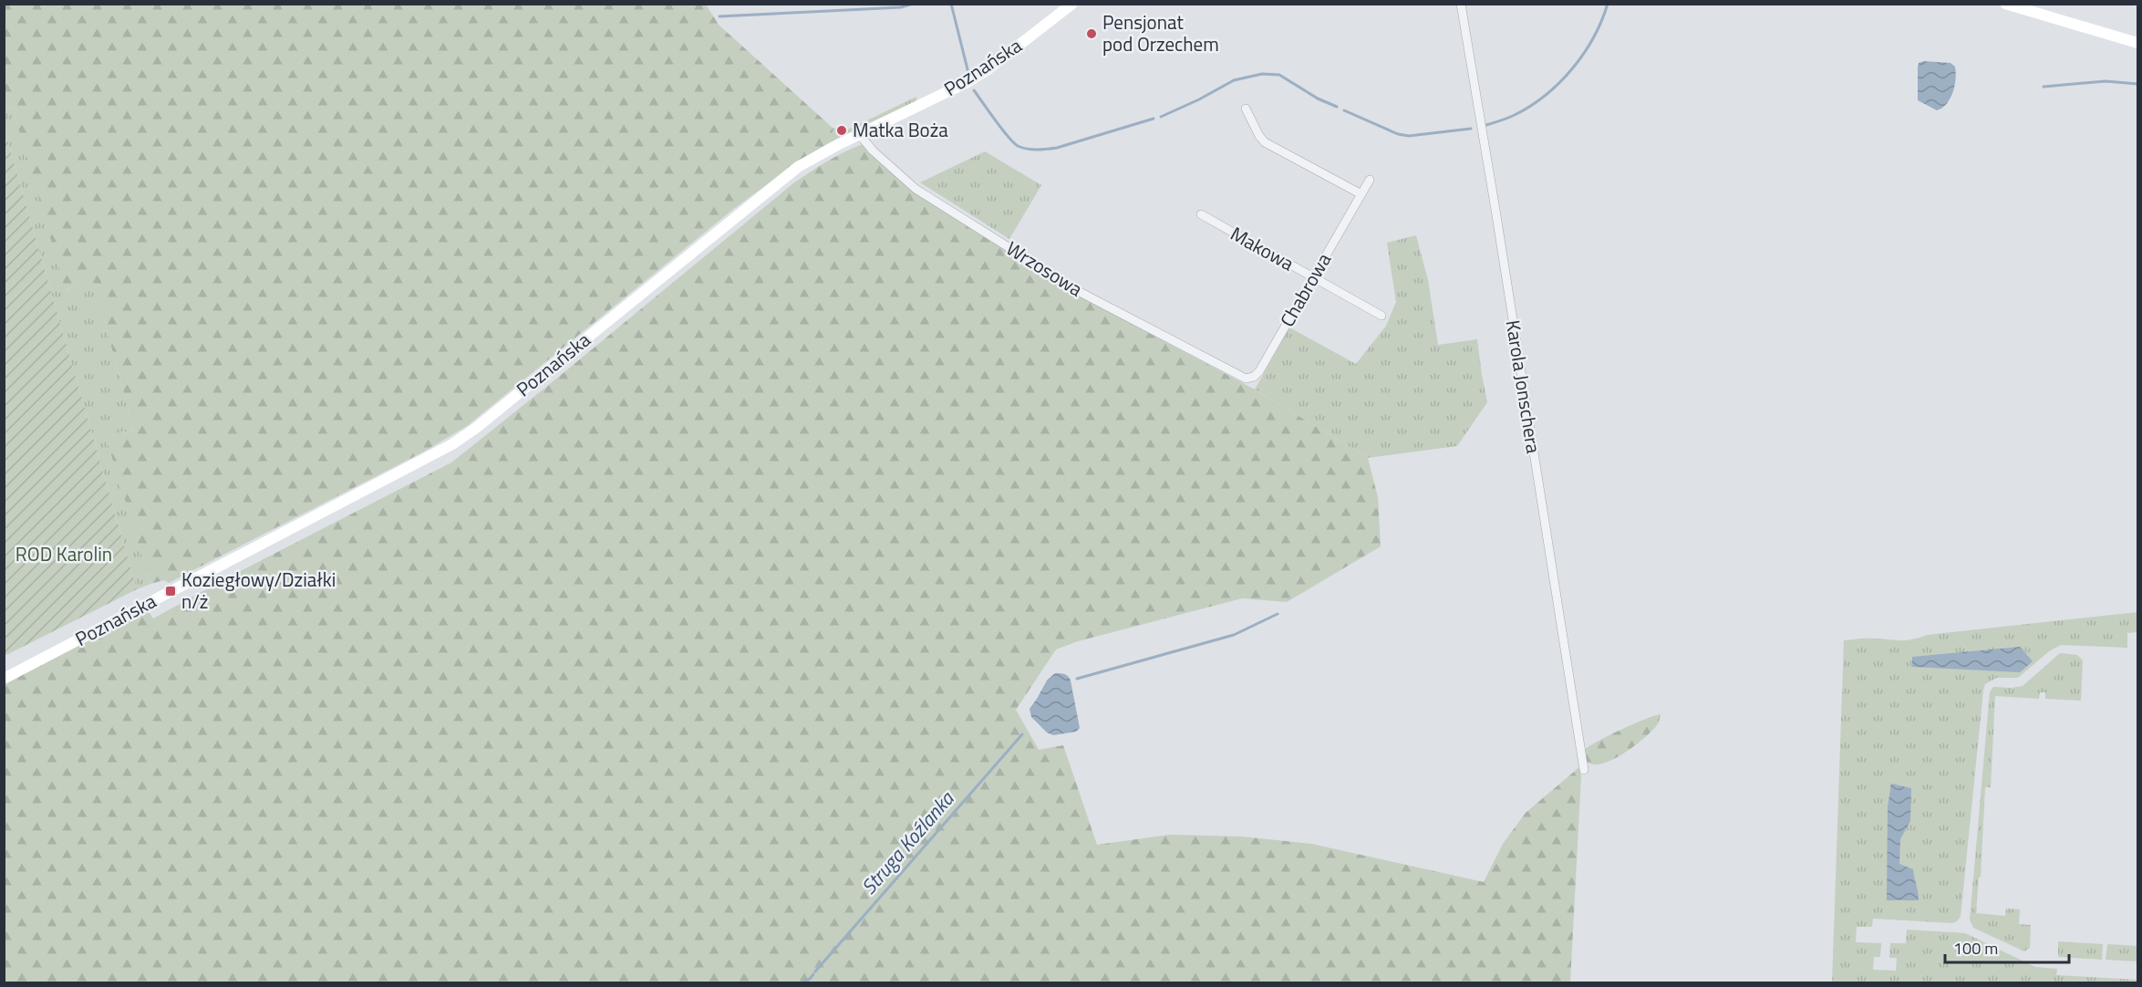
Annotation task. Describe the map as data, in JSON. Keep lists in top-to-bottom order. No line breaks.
{"streets":{"street":["Poznańska","Makowa","Wrzosowa","Chabrowa","Karola Jonschera"]},"crossings":[["Poznańska","Wrzosowa"],["Makowa","Chabrowa"],["Wrzosowa","Chabrowa"]],"water":["Struga Koźlanka"],"parks":["ROD Karolin"],"places":{"other":["Pensjonat pod Orzechem","Matka Boża"],"transit":["Koziegłowy/Działki n/ż"]},"scale_bar":"100 m"}
